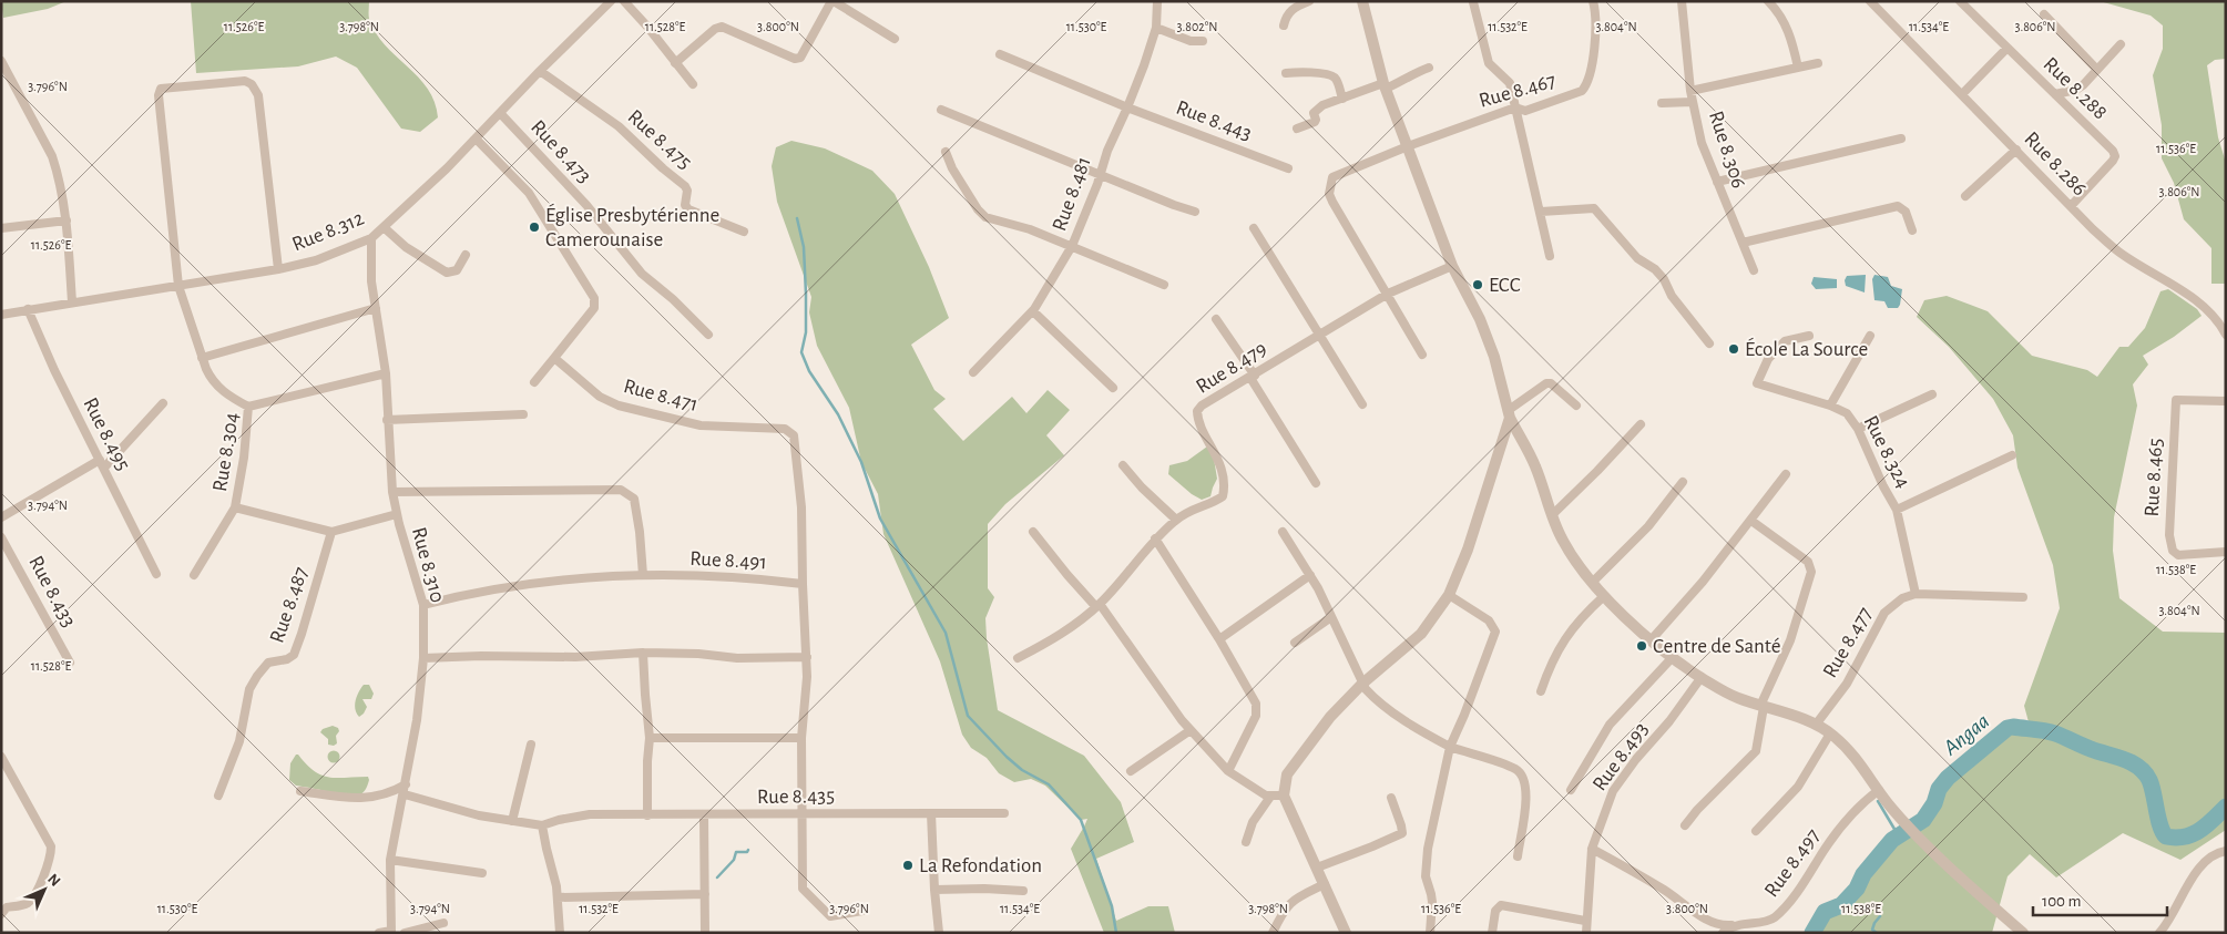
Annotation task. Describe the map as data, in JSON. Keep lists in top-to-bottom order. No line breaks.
{"streets":{"street":["Rue 8.288","Rue 8.467","Rue 8.443","Rue 8.475","Rue 8.306","Rue 8.473","Rue 8.286","Rue 8.481","Rue 8.312","Rue 8.479","Rue 8.471","Rue 8.495","Rue 8.304","Rue 8.324","Rue 8.465","Rue 8.491","Rue 8.310","Rue 8.433","Rue 8.487","Rue 8.477","Rue 8.493","Rue 8.435","Rue 8.497"]},"crossings":[["Rue 8.288","Rue 8.286"],["Rue 8.467","Rue 8.479"],["Rue 8.443","Rue 8.481"],["Rue 8.475","Rue 8.312"],["Rue 8.473","Rue 8.312"],["Rue 8.312","Rue 8.495"],["Rue 8.312","Rue 8.310"],["Rue 8.471","Rue 8.491"],["Rue 8.304","Rue 8.310"],["Rue 8.304","Rue 8.487"],["Rue 8.324","Rue 8.477"],["Rue 8.491","Rue 8.310"],["Rue 8.310","Rue 8.435"]],"water":["Angaa"],"places":["Église Presbytérienne Camerounaise","ECC","École La Source","Centre de Santé","La Refondation"],"scale_bar":"100 m","north":"top right","coordinates":["11.526°E","3.798°N","11.528°E","3.800°N","11.530°E","3.802°N","11.532°E","3.804°N","11.534°E","3.806°N","3.796°N","11.536°E","3.794°N","11.538°E"]}
